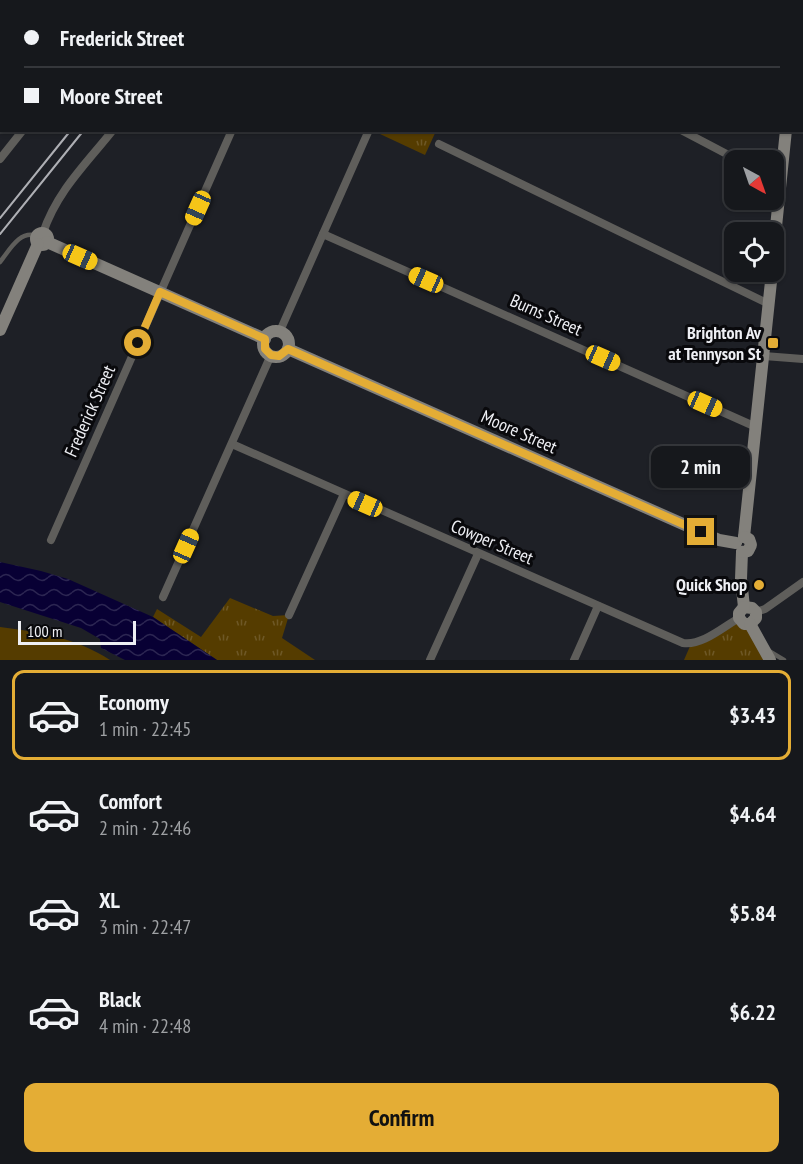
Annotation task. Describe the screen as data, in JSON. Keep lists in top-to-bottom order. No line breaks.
{"streets":{"street":["Burns Street","Frederick Street","Moore Street","Cowper Street"]},"places":{"transit":["Brighton Av at Tennyson St"],"other":["Quick Shop"]},"scale_bar":"100 m","north":"bottom right","page":{"banner":["Frederick Street","Moore Street"],"bubble":"2 min","scale":"100 m","list":[{"name":"Economy","note":"1 min · 22:45","value":"$3.43"},{"name":"Comfort","note":"2 min · 22:46","value":"$4.64"},{"name":"XL","note":"3 min · 22:47","value":"$5.84"},{"name":"Black","note":"4 min · 22:48","value":"$6.22"}],"buttons":"Confirm"}}
